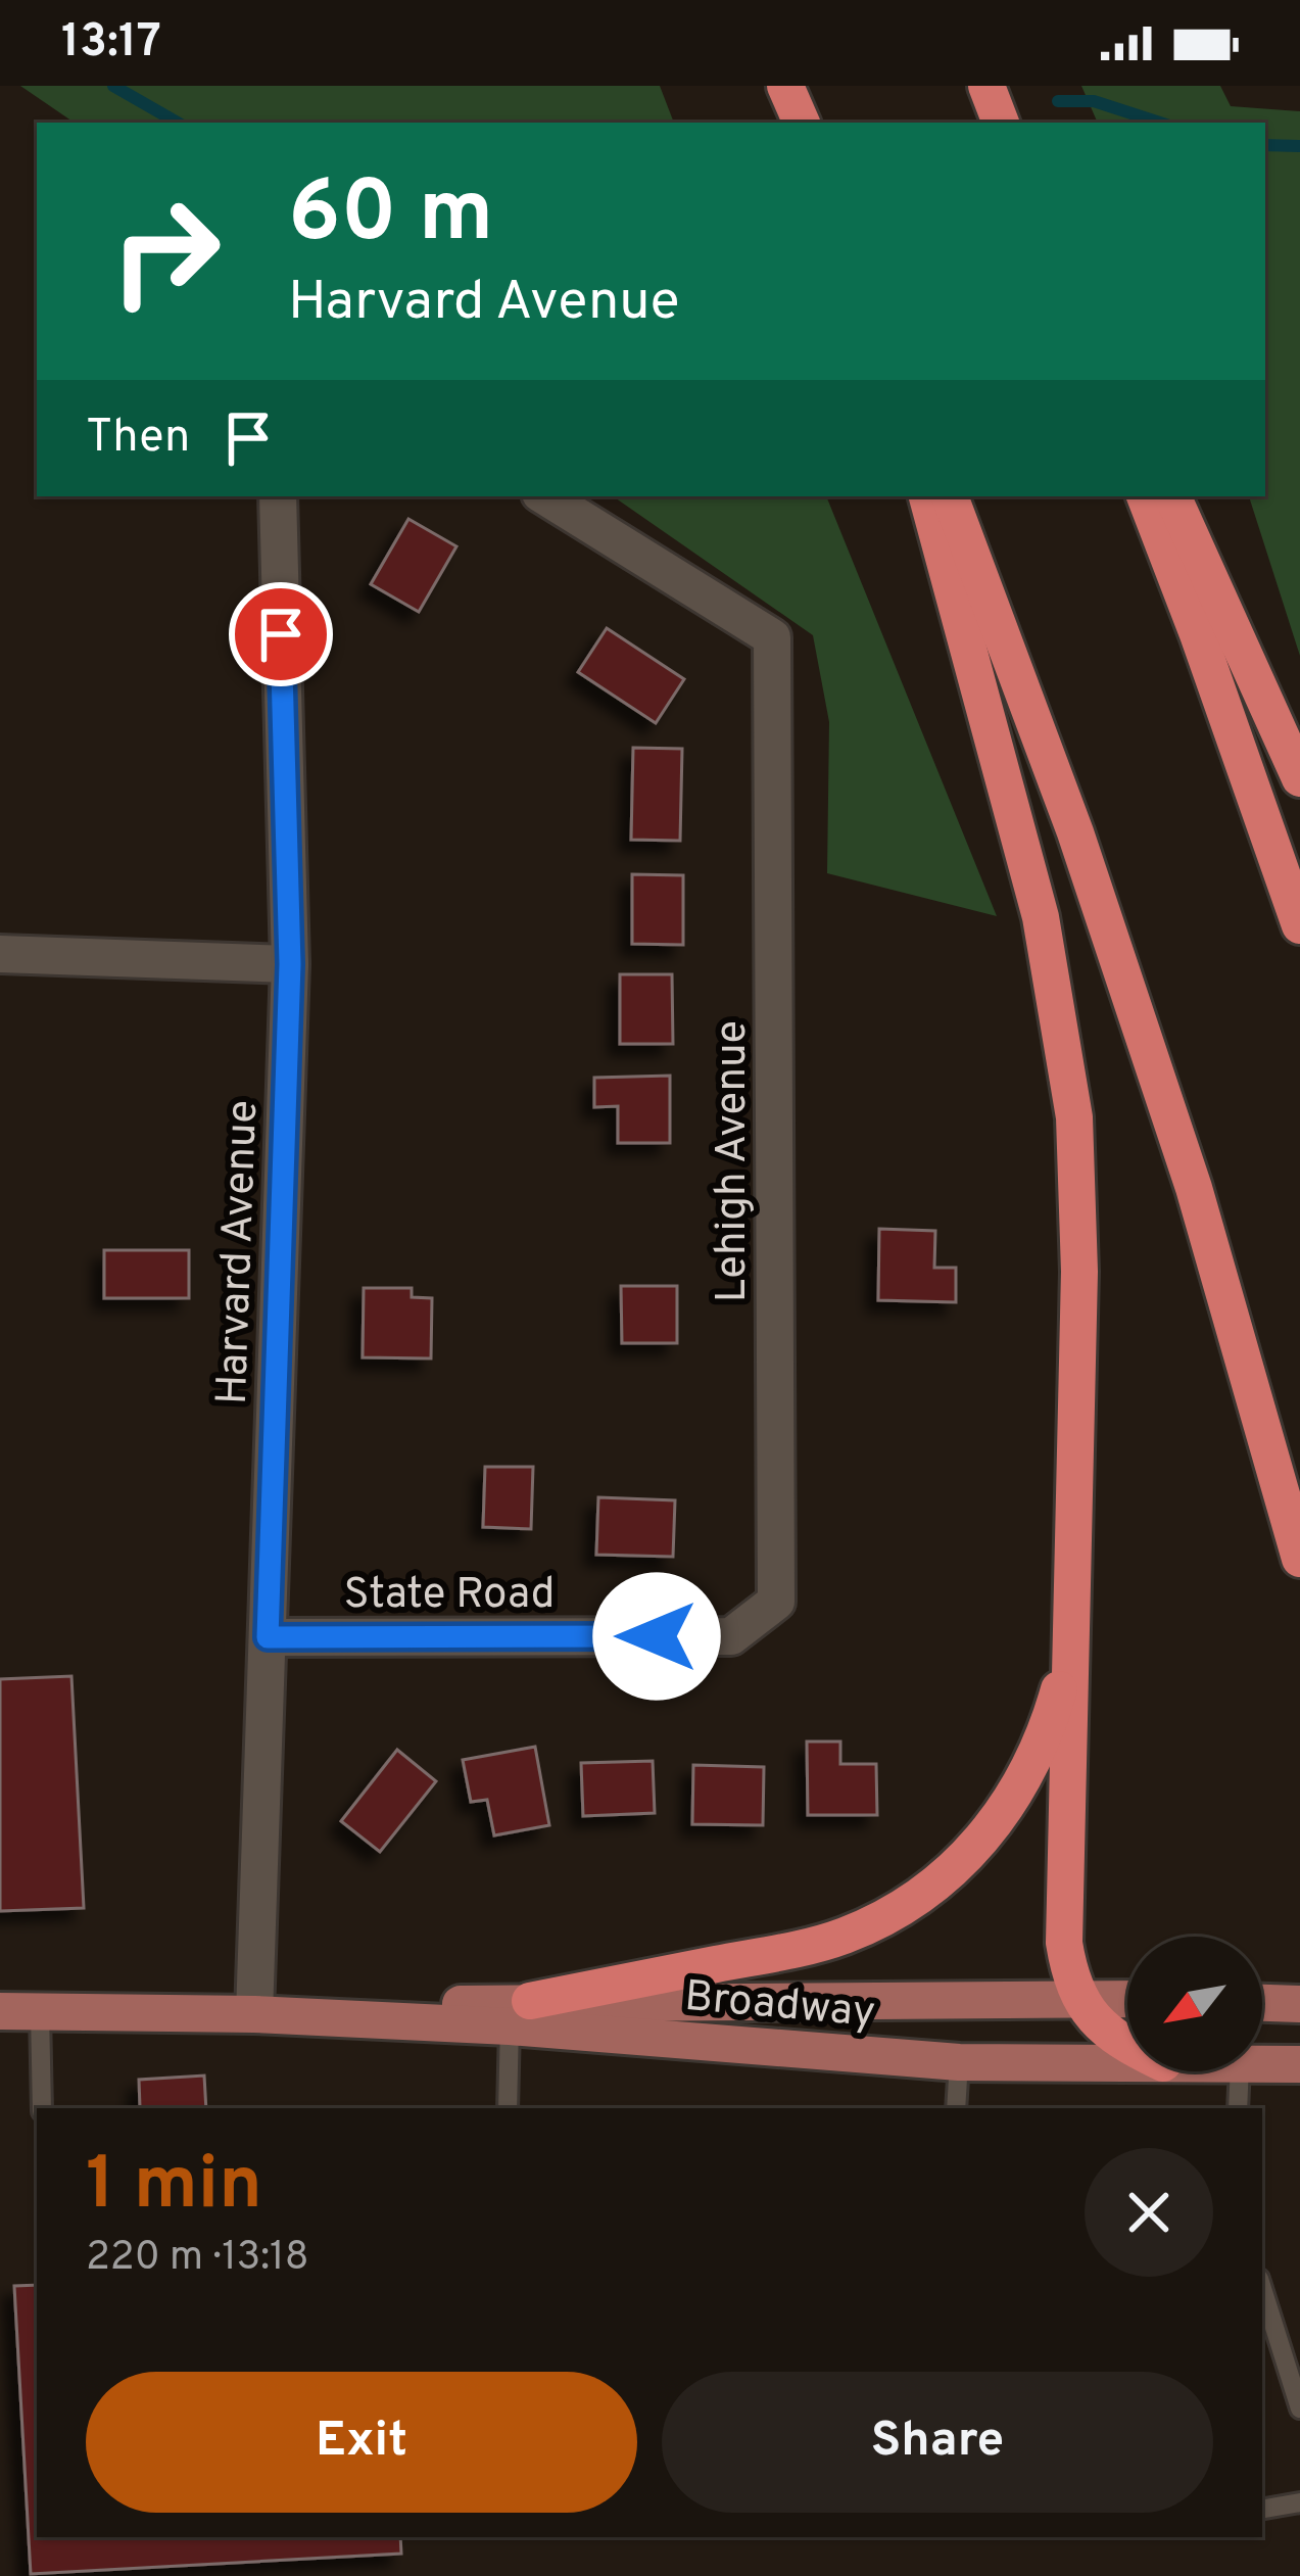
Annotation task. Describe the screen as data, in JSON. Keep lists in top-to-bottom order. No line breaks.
{"streets":{"main road":["Broadway"],"street":["Lehigh Avenue","Harvard Avenue","State Road"]},"crossings":[["Lehigh Avenue","State Road"],["Harvard Avenue","State Road"],["Harvard Avenue","Broadway"]],"north":"bottom left","page":{"status":"13:17","turn":["60 m","Harvard Avenue"],"then":"Then","heading":["1 min","220 m · 13:18"],"buttons":["Exit","Share"]}}
